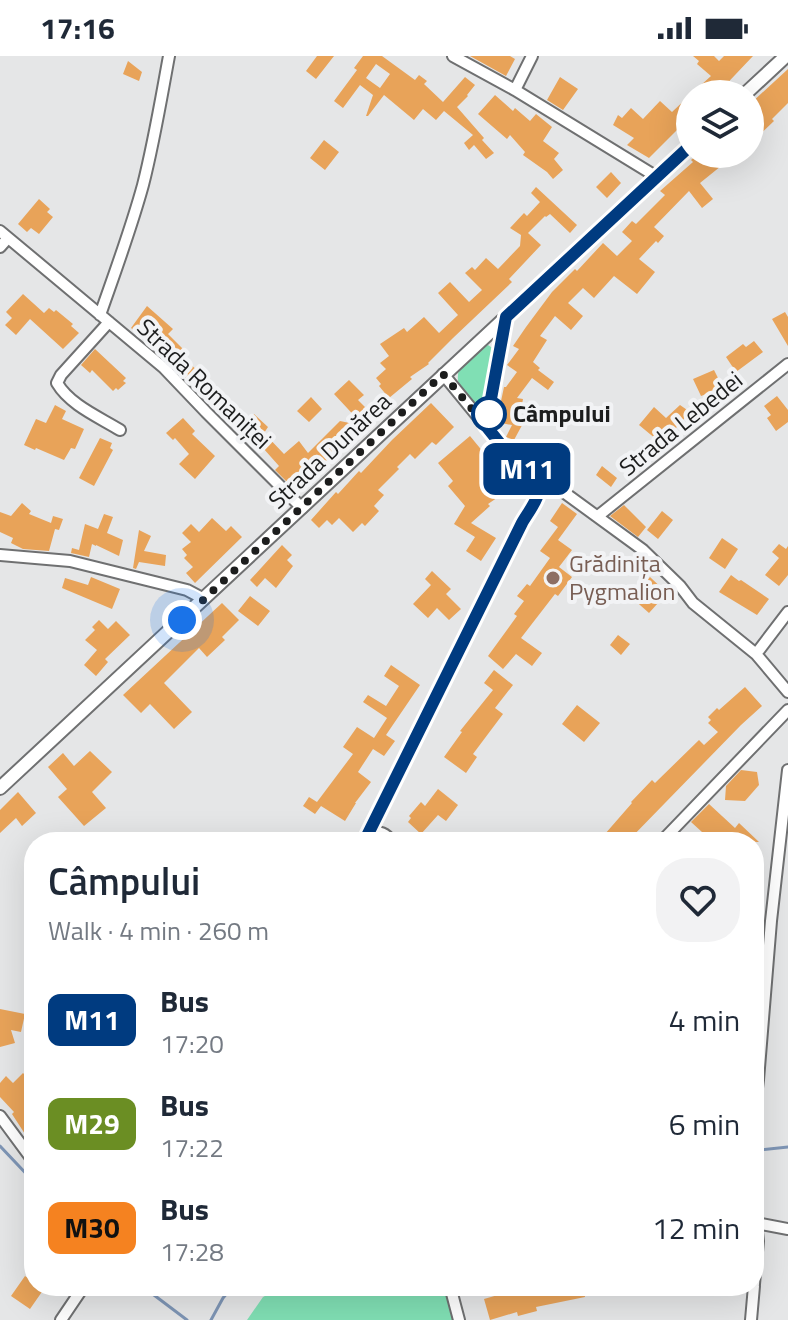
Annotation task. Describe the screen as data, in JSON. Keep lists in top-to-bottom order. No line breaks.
{"streets":{"street":["Strada Romaniței","Strada Lebedei","Strada Dunărea"]},"crossings":[["Strada Romaniței","Strada Dunărea"]],"places":["Câmpului","Grădinița Pygmalion"],"lines":["bus line M11"],"page":{"status":"17:16","on_map":"M11","heading":["Câmpului","Walk · 4 min · 260 m"],"list":[{"mark":"M11","name":"Bus","note":"17:20","value":"4 min"},{"mark":"M29","name":"Bus","note":"17:22","value":"6 min"},{"mark":"M30","name":"Bus","note":"17:28","value":"12 min"}]}}
